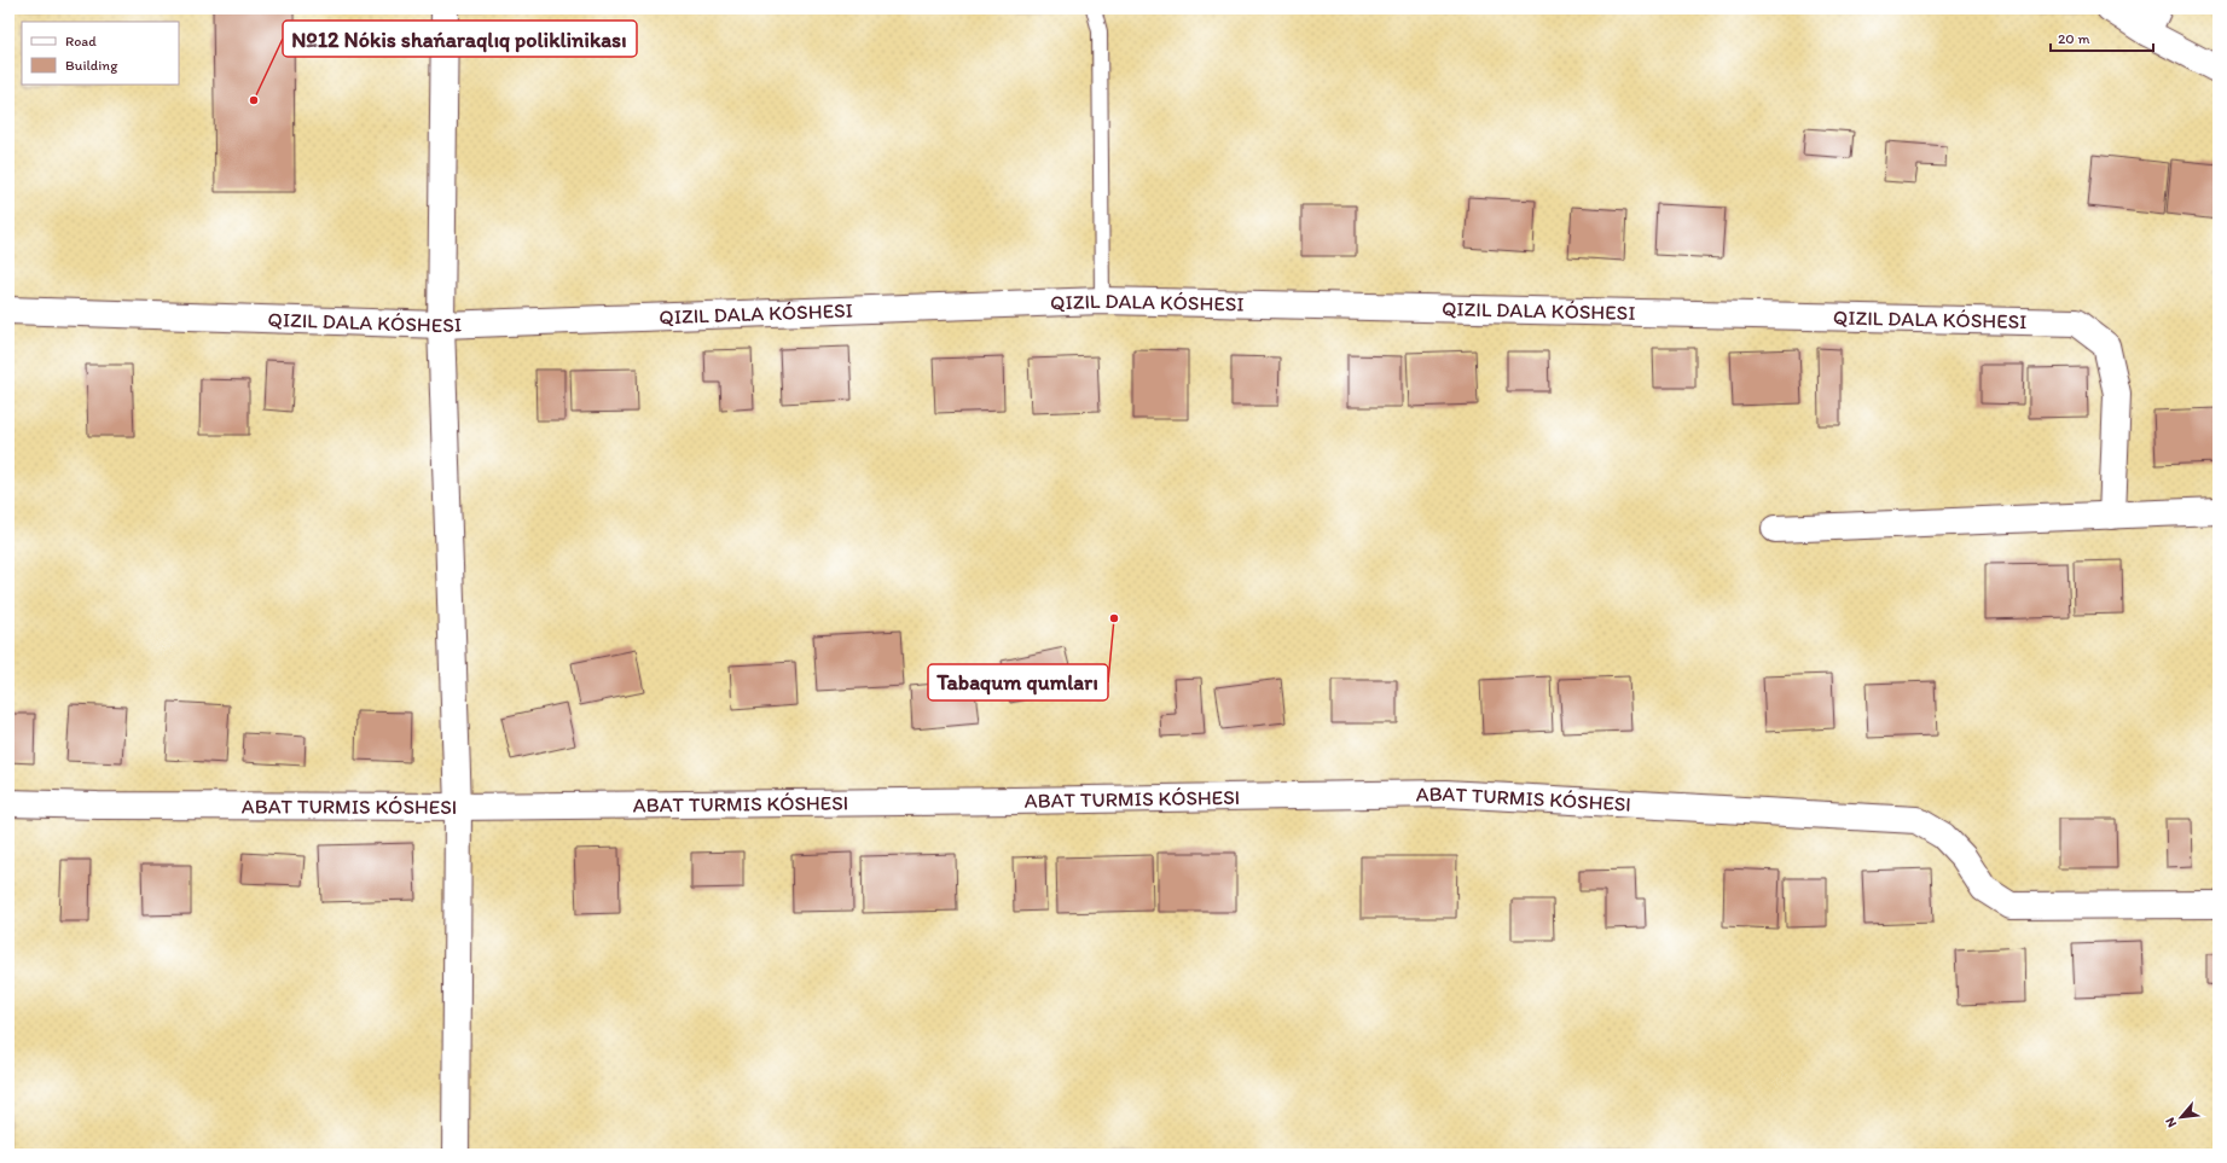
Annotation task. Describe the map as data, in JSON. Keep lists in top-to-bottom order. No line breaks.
{"places":["№12 Nókis shańaraqlıq poliklinikası","Tabaqum qumları"],"legend":["Road","Building"],"scale_bar":"20 m","north":"bottom left"}
